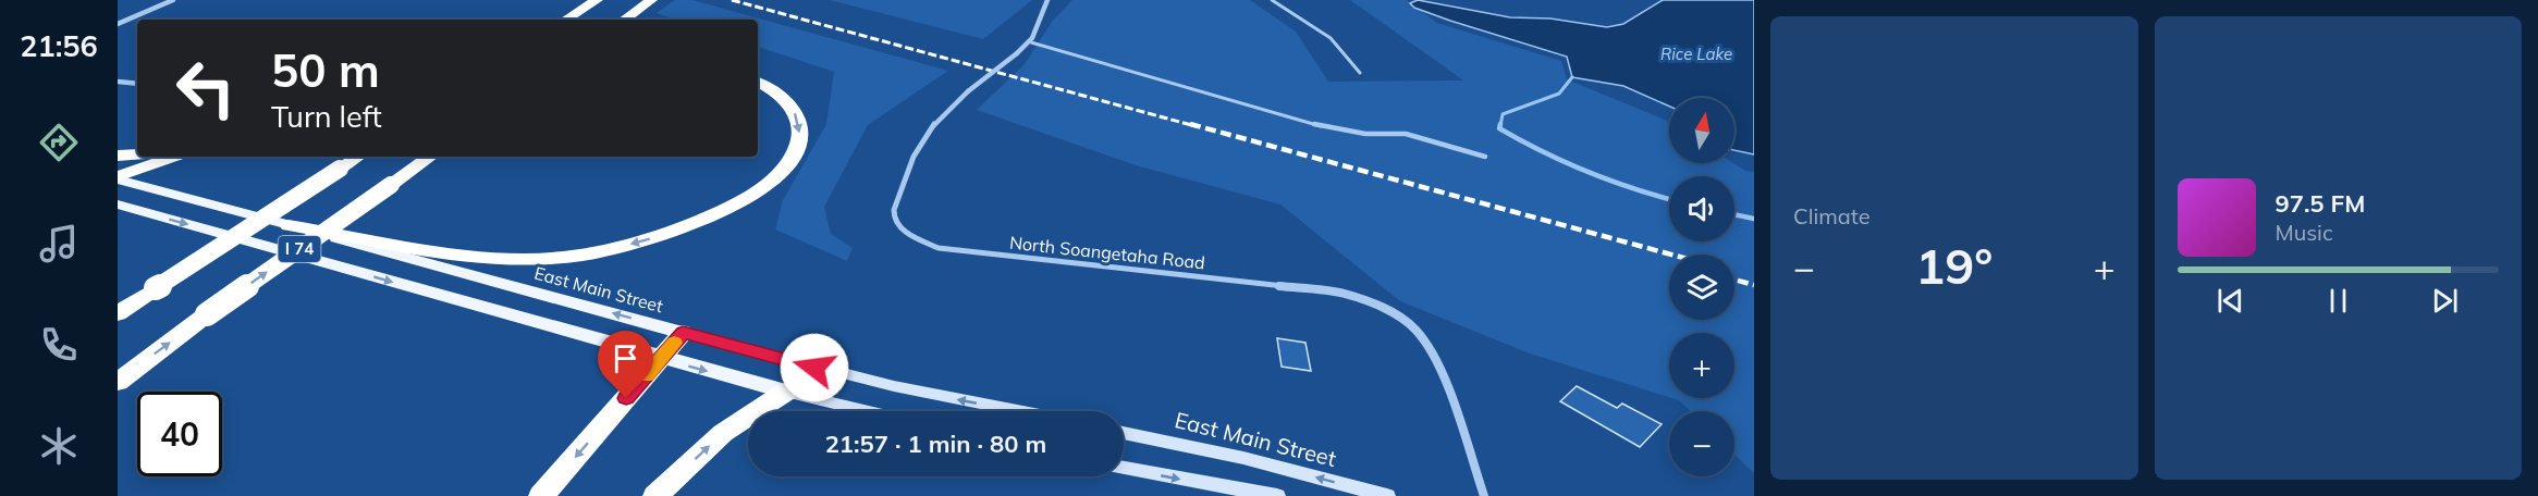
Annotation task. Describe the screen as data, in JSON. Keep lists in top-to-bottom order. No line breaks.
{"streets":{"highway":["I 74"],"main road":["East Main Street"],"street":["North Soangetaha Road"]},"water":["Rice Lake"],"north":"top","page":{"tabs":"21:56","tile":"Climate","turn":["50 m","Turn left"],"map_buttons":["+","−"],"song":["97.5 FM","Music"],"heat":["−","19°","+"],"limit":"40","trip":"21:57 · 1 min · 80 m"}}
